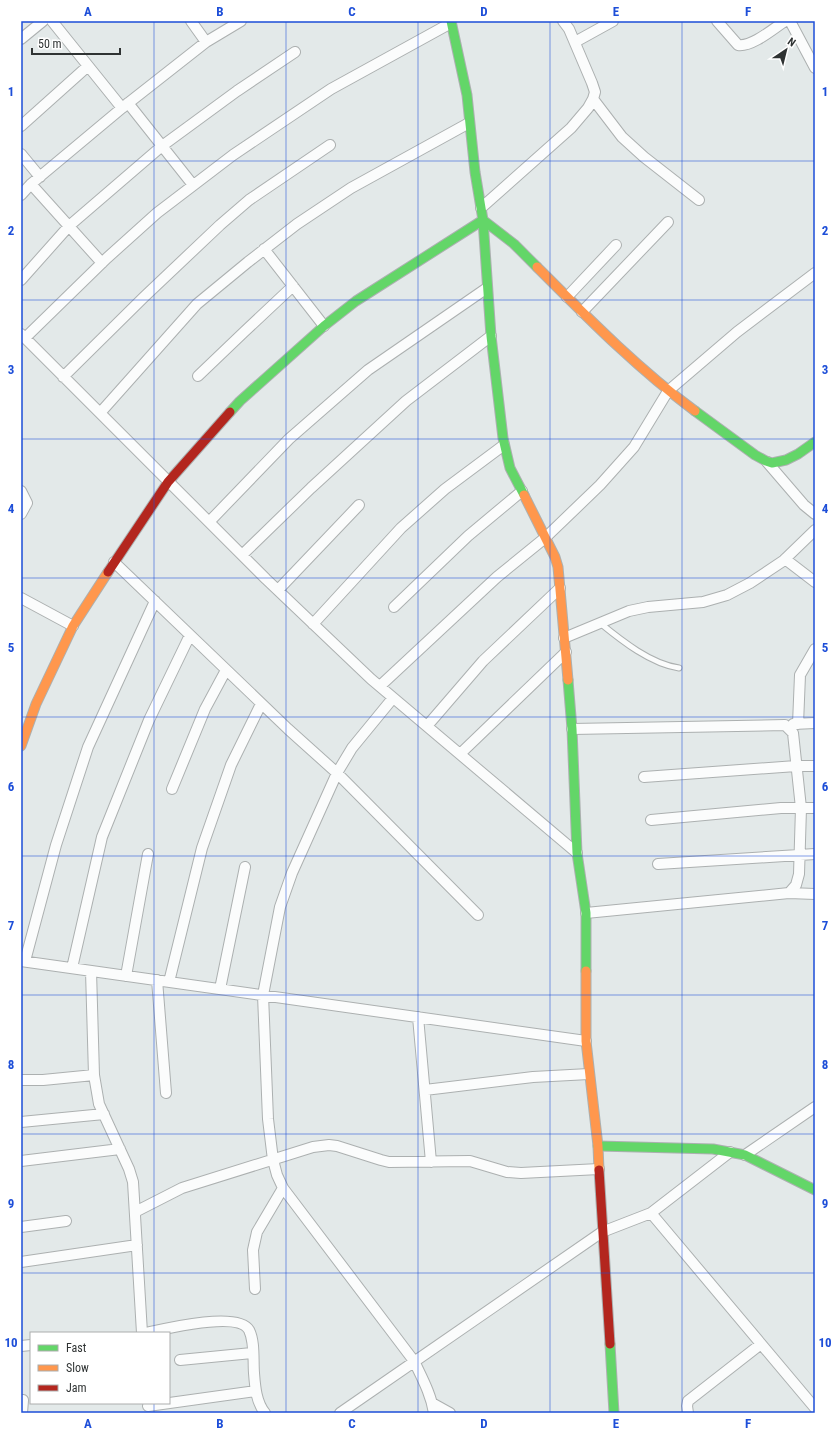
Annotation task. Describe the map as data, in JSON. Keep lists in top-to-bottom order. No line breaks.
{"legend":["Fast","Slow","Jam"],"scale_bar":"50 m","north":"top right","grid":{"columns":["A","B","C","D","E","F"],"rows":["1","2","3","4","5","6","7","8","9","10"]}}
